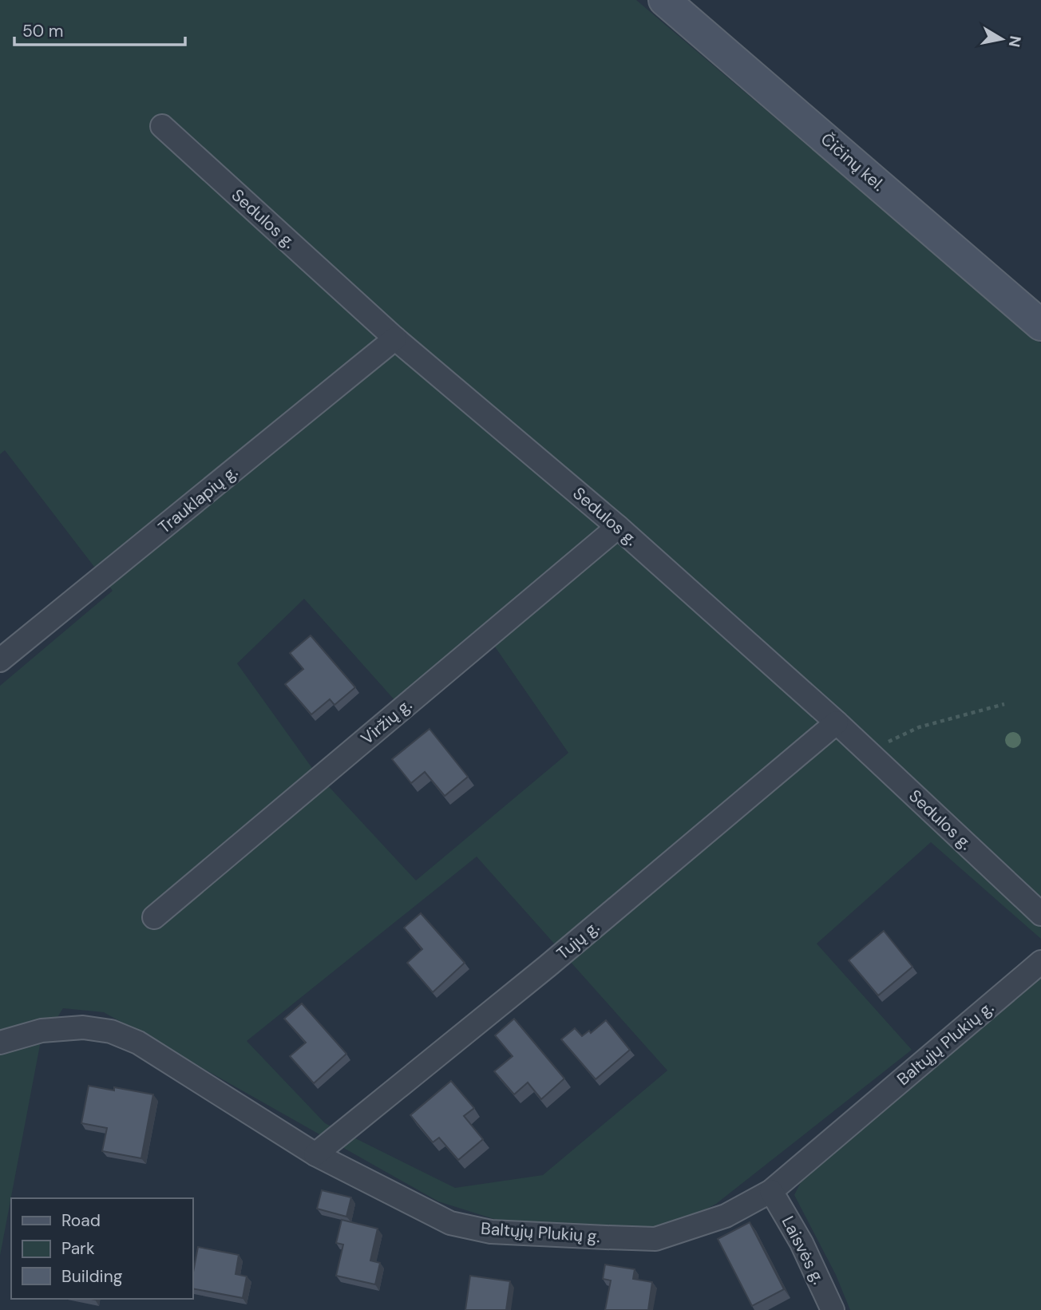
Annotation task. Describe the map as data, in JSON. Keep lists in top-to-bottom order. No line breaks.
{"streets":{"main road":["Čičinų kel."],"street":["Sedulos g.","Trauklapių g.","Viržių g.","Tujų g.","Baltųjų Plukių g.","Laisvės g."]},"crossings":[["Sedulos g.","Trauklapių g."],["Sedulos g.","Viržių g."],["Sedulos g.","Tujų g."],["Tujų g.","Baltųjų Plukių g."],["Baltųjų Plukių g.","Laisvės g."]],"legend":["Road","Park","Building"],"scale_bar":"50 m","north":"right"}
